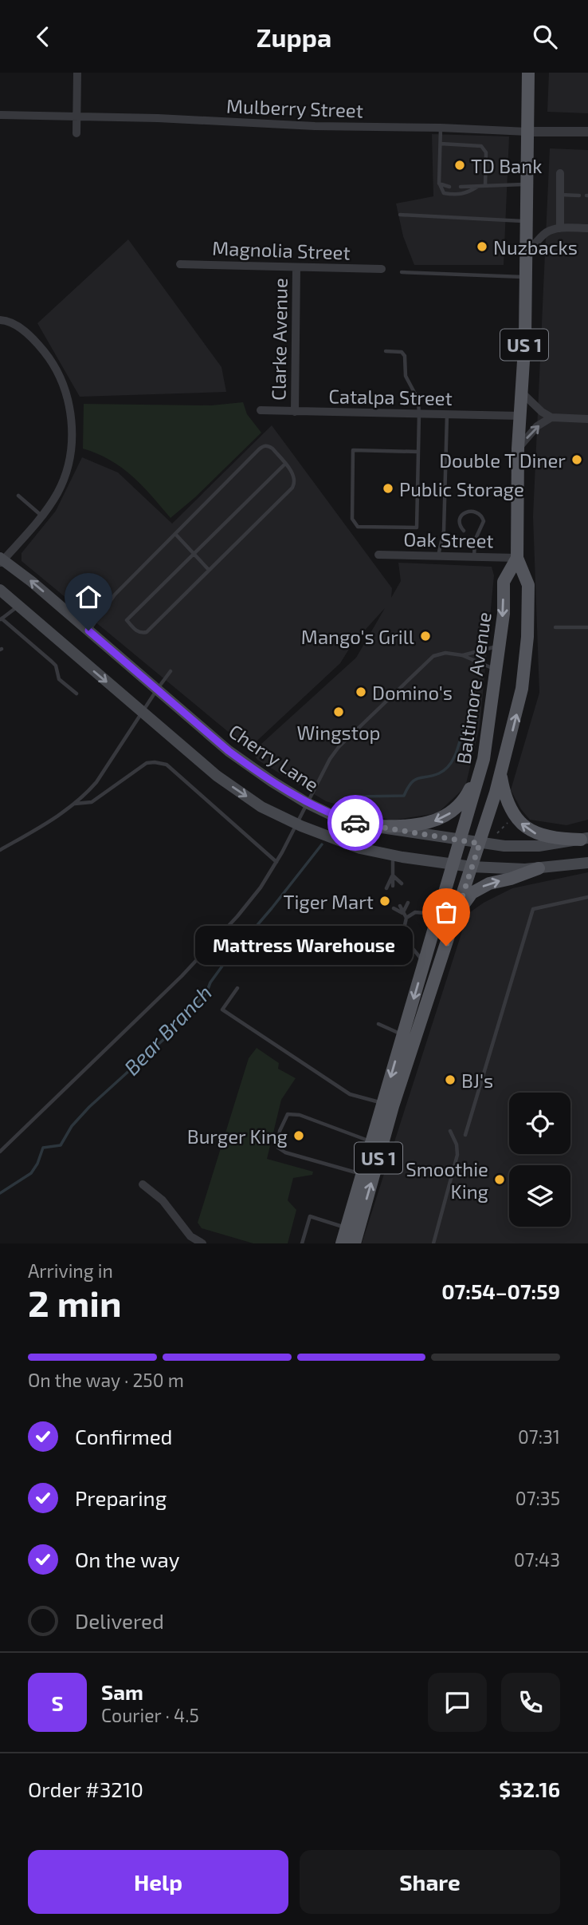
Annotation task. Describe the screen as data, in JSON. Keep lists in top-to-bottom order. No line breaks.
{"streets":{"main road":["US 1","Baltimore Avenue","Cherry Lane"],"street":["Mulberry Street","Magnolia Street","Clarke Avenue","Catalpa Street","Oak Street"]},"crossings":[["Mulberry Street","Baltimore Avenue"],["Magnolia Street","Clarke Avenue"],["Clarke Avenue","Catalpa Street"],["Catalpa Street","Baltimore Avenue"],["Oak Street","Baltimore Avenue"],["Baltimore Avenue","Cherry Lane"]],"water":["Bear Branch"],"places":["TD Bank","Nuzbacks","Double T Diner","Public Storage","Mango's Grill","Domino's","Wingstop","Tiger Mart","Mattress Warehouse","BJ's","Burger King","Smoothie King"],"page":{"header":"Zuppa","bubble":"Mattress Warehouse","heading":["2 min","Arriving in","07:54–07:59"],"panel":["Sam","Courier · 4.5","Order #3210","$32.16"],"bar":"On the way · 250 m","list":[["Confirmed","07:31"],["Preparing","07:35"],["On the way","07:43"],"Delivered"],"round":"S","buttons":["Help","Share"]}}
